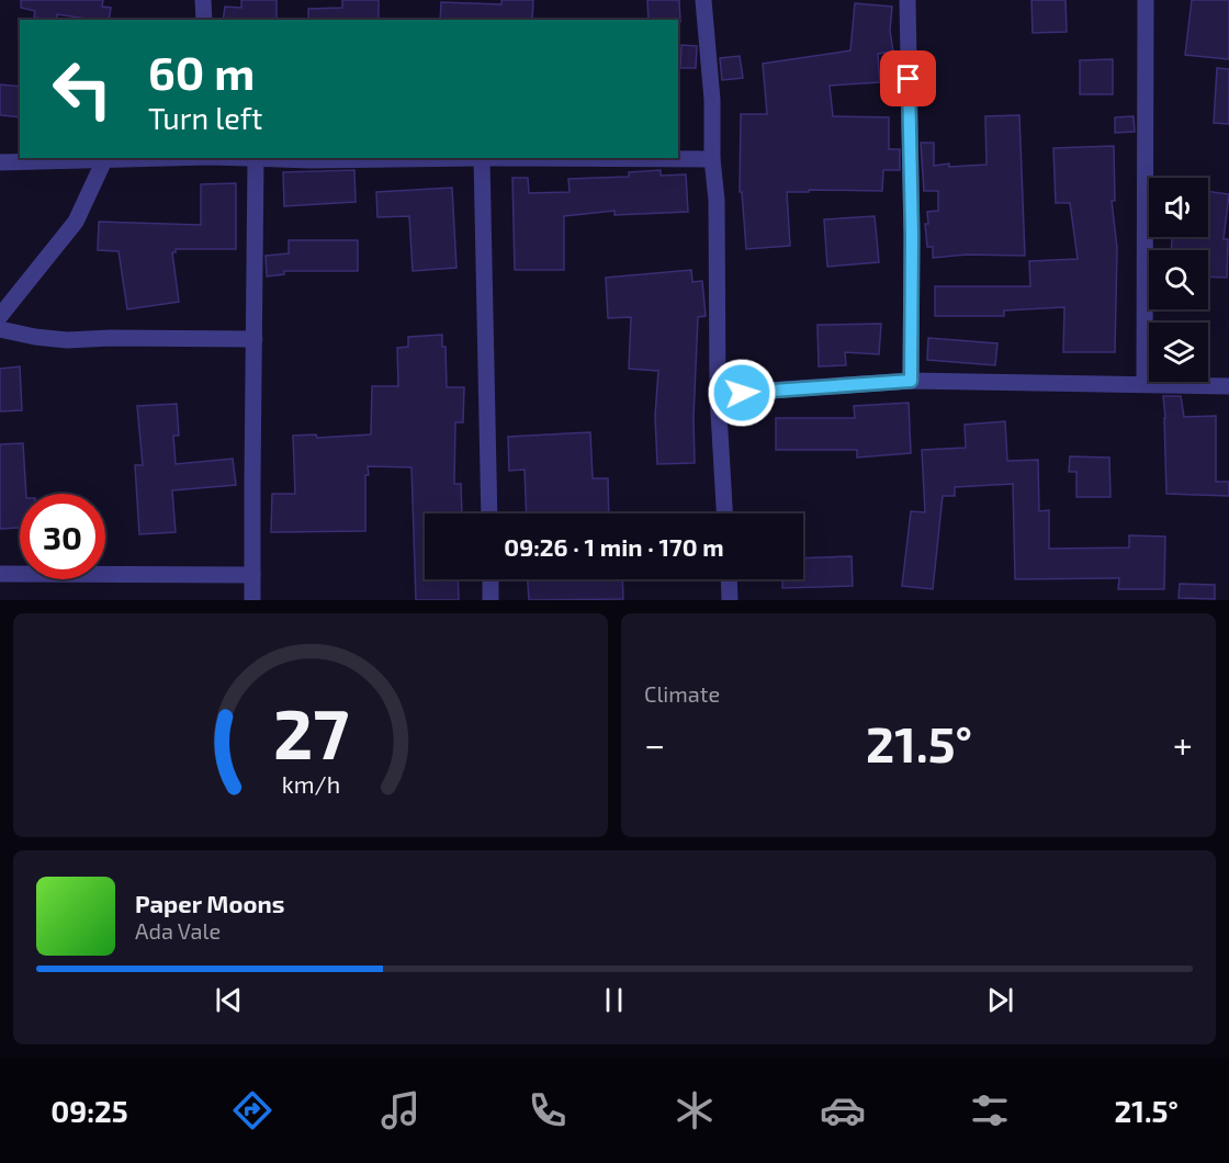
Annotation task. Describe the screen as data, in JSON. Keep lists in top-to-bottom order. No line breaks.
{"page":{"turn":["60 m","Turn left"],"limit":"30","trip":"09:26 · 1 min · 170 m","tile":"Climate","heat":["−","21.5°","+"],"song":["Paper Moons","Ada Vale"],"tabs":["09:25","21.5°"],"gauge":["27","km/h"]}}
